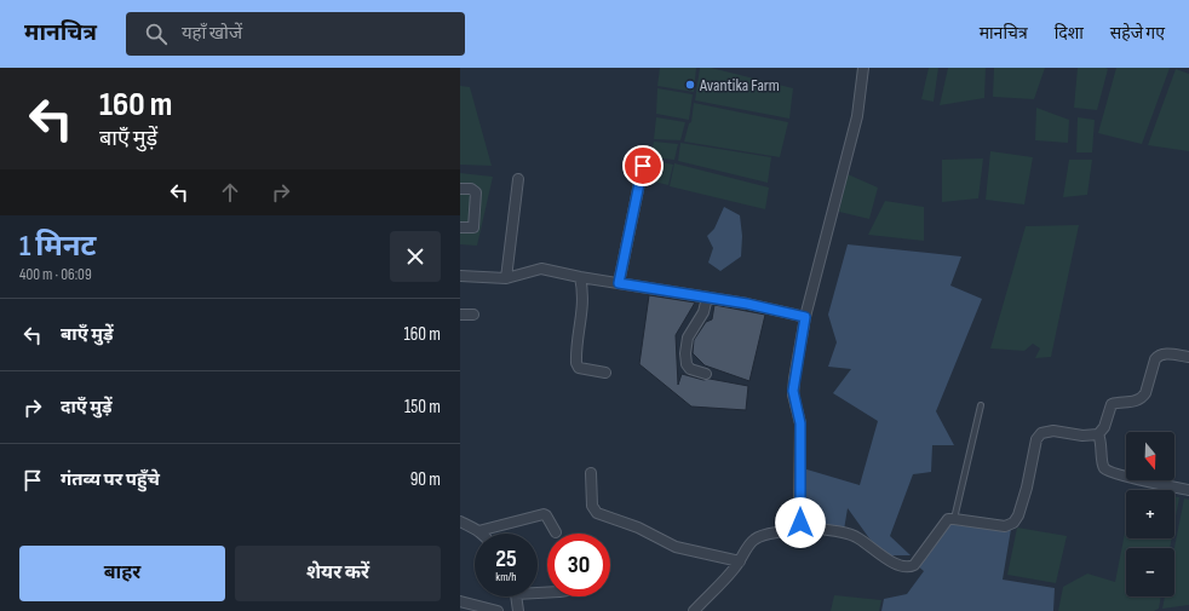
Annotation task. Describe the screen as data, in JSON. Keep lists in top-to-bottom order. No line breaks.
{"places":["Avantika Farm"],"north":"bottom","page":{"header":"मानचित्र","search":"यहाँ खोजें","nav":["मानचित्र","दिशा","सहेजे गए"],"turn":["160 m","बाएँ मुड़ें"],"heading":["1 मिनट","400 m · 06:09"],"list":[{"name":"बाएँ मुड़ें","value":"160 m"},{"name":"दाएँ मुड़ें","value":"150 m"},{"name":"गंतव्य पर पहुँचे","value":"90 m"}],"map_buttons":["+","−"],"speed":"25 km/h","limit":"30","buttons":["बाहर","शेयर करें"]}}
